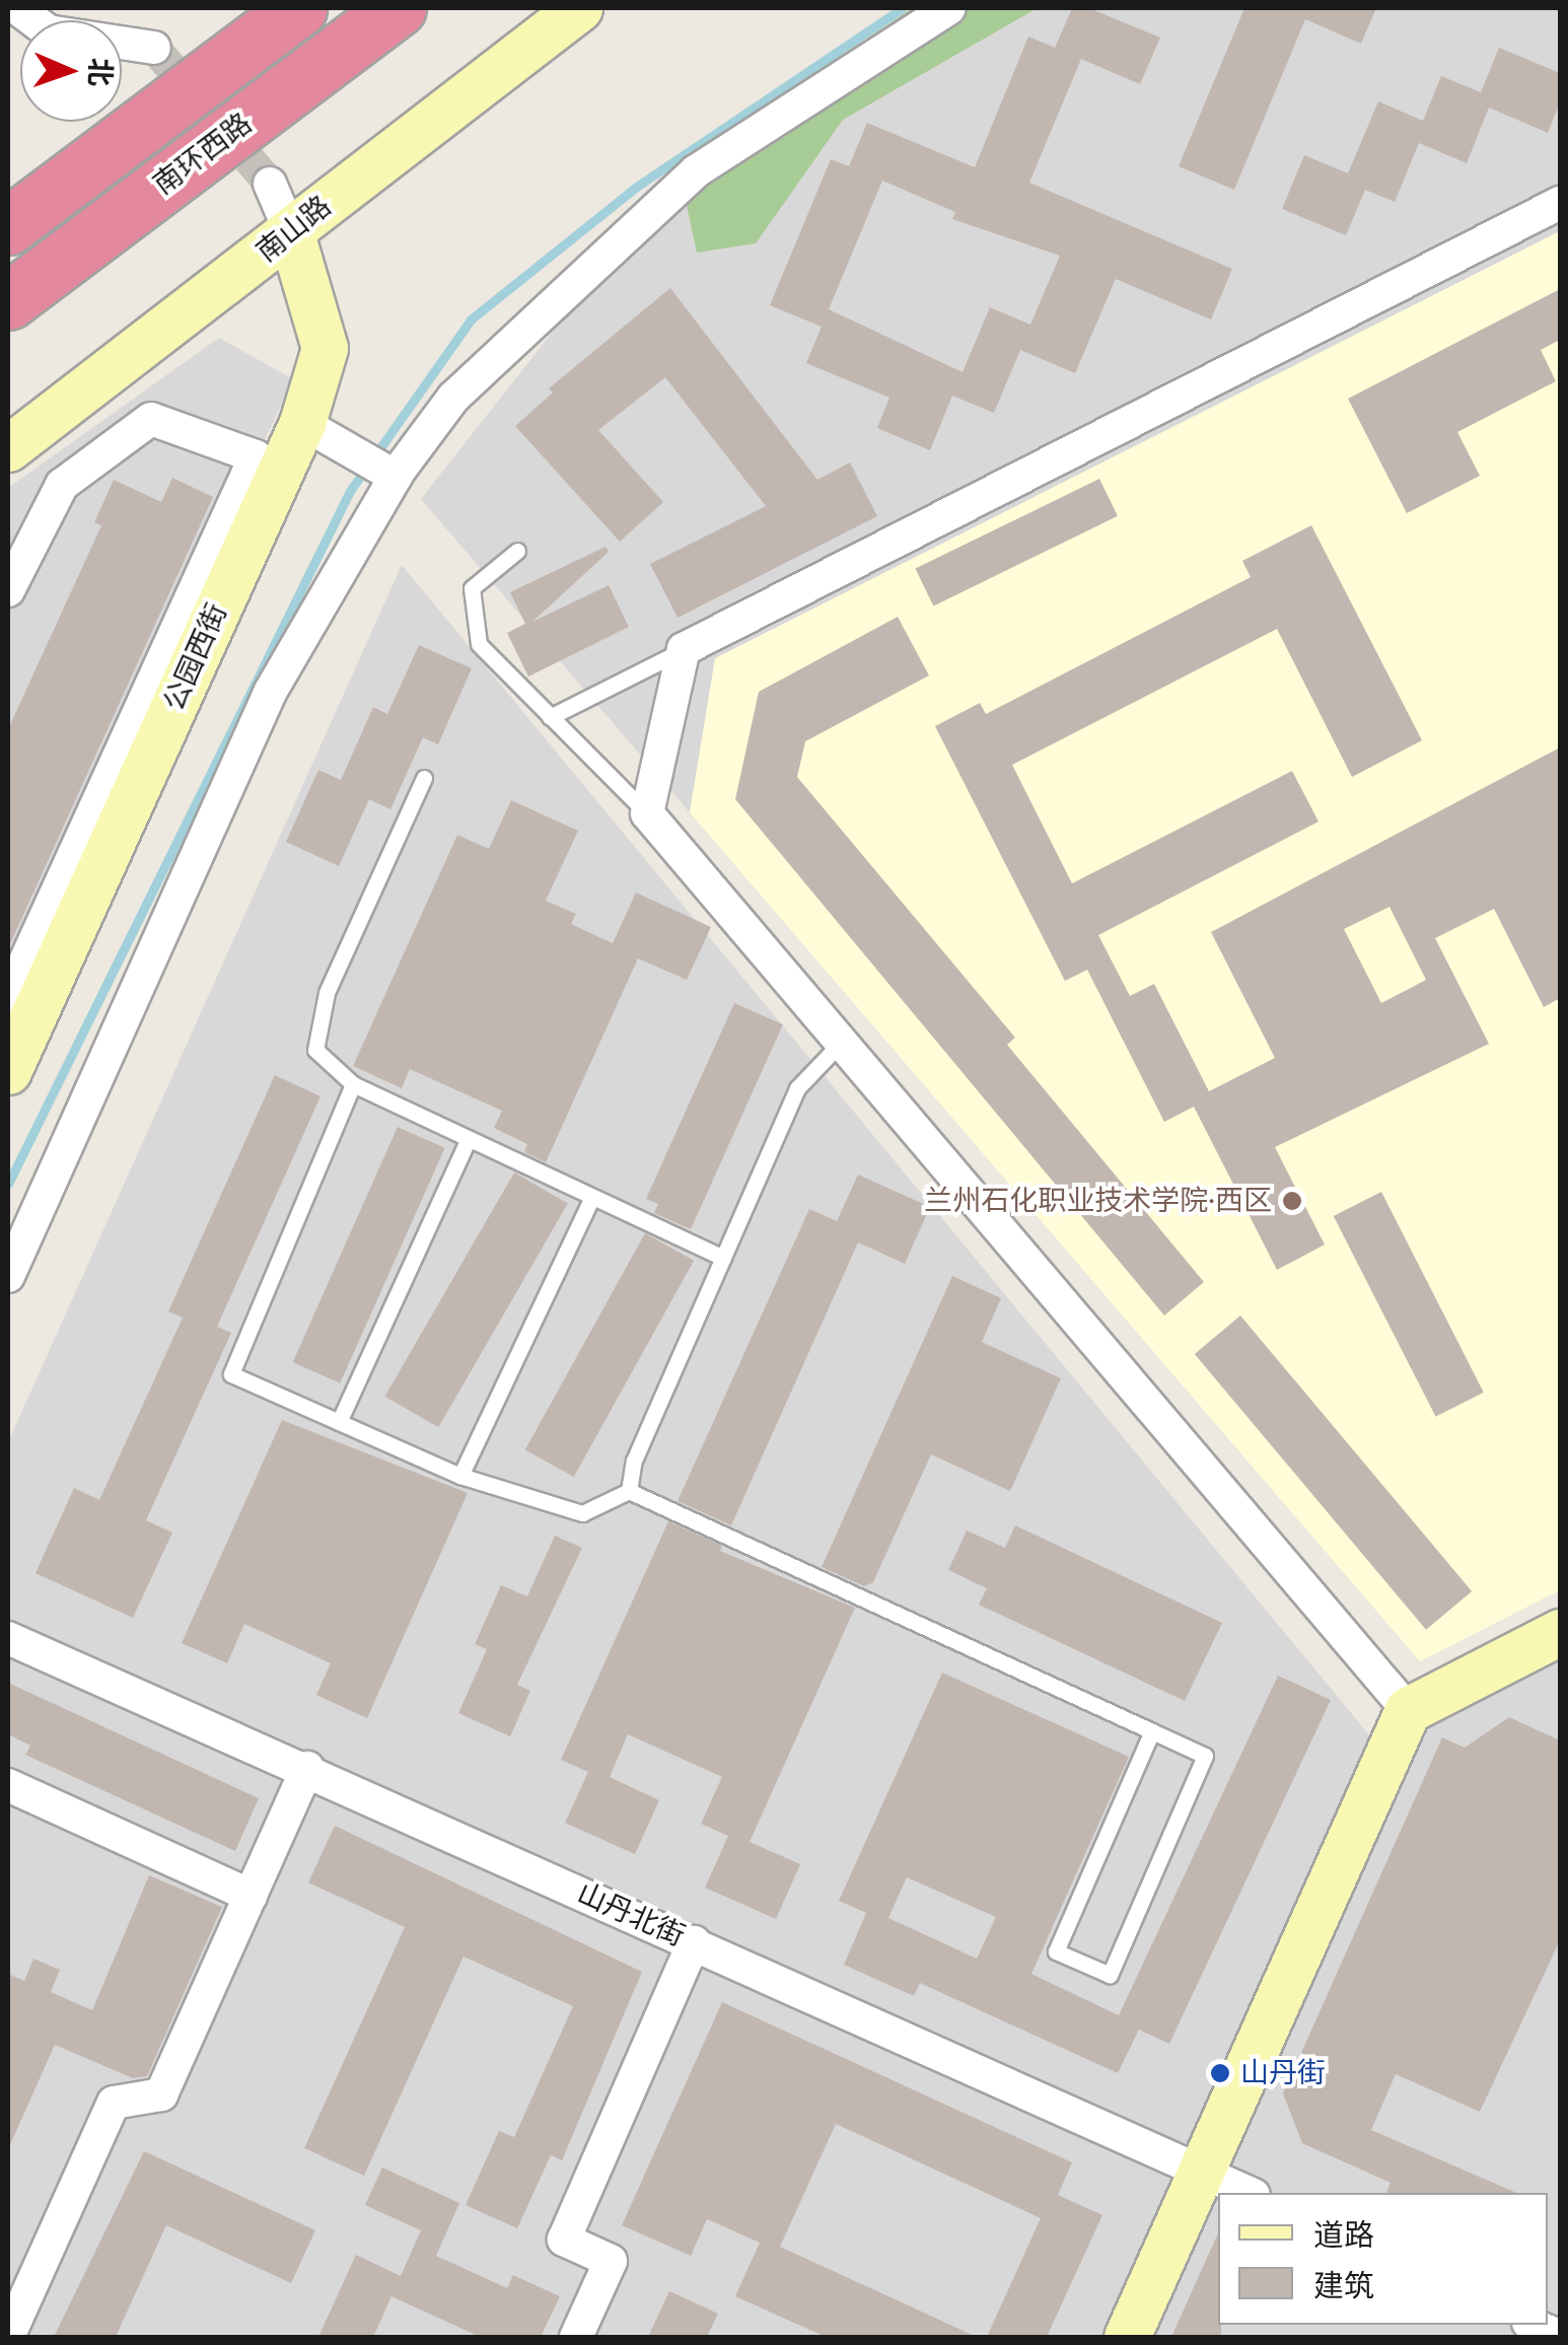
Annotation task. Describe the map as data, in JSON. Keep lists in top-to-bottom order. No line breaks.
{"streets":{"highway":["南环西路"],"street":["南山路","公园西街","山丹北街"]},"crossings":[["南山路","公园西街"]],"places":["兰州石化职业技术学院·西区","山丹街"],"legend":["道路","建筑"],"north":"right"}
